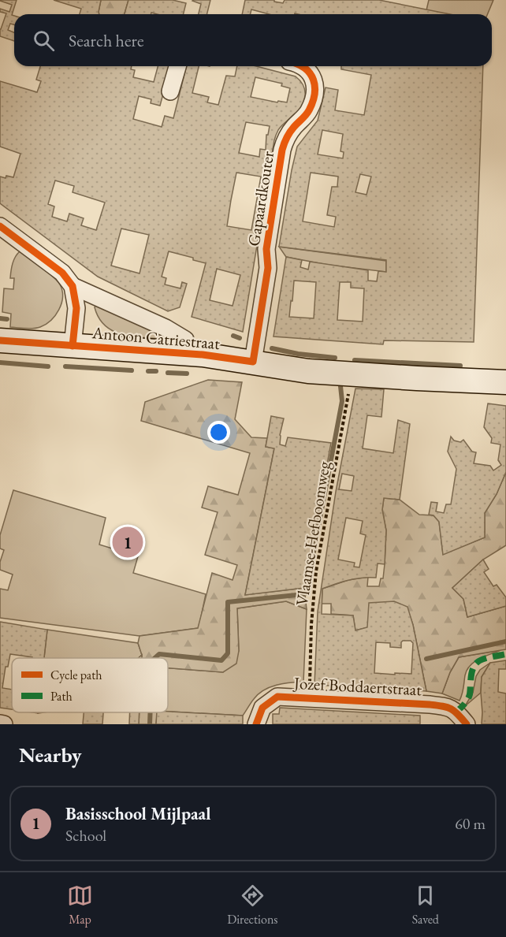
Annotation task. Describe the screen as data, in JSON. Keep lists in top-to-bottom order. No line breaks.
{"streets":{"main road":["Antoon Catriestraat"],"street":["Gapaardkouter","Jozef Boddaertstraat"],"path":["Vlaamse-Hefboomweg"]},"crossings":[["Gapaardkouter","Antoon Catriestraat"],["Antoon Catriestraat","Vlaamse-Hefboomweg"],["Vlaamse-Hefboomweg","Jozef Boddaertstraat"]],"legend":["Cycle path","Path"],"page":{"search":"Search here","pins":"1","heading":"Nearby","list":[{"mark":"1","name":"Basisschool Mijlpaal","note":"School","value":"60 m"}],"nav":["Map","Directions","Saved"]}}
